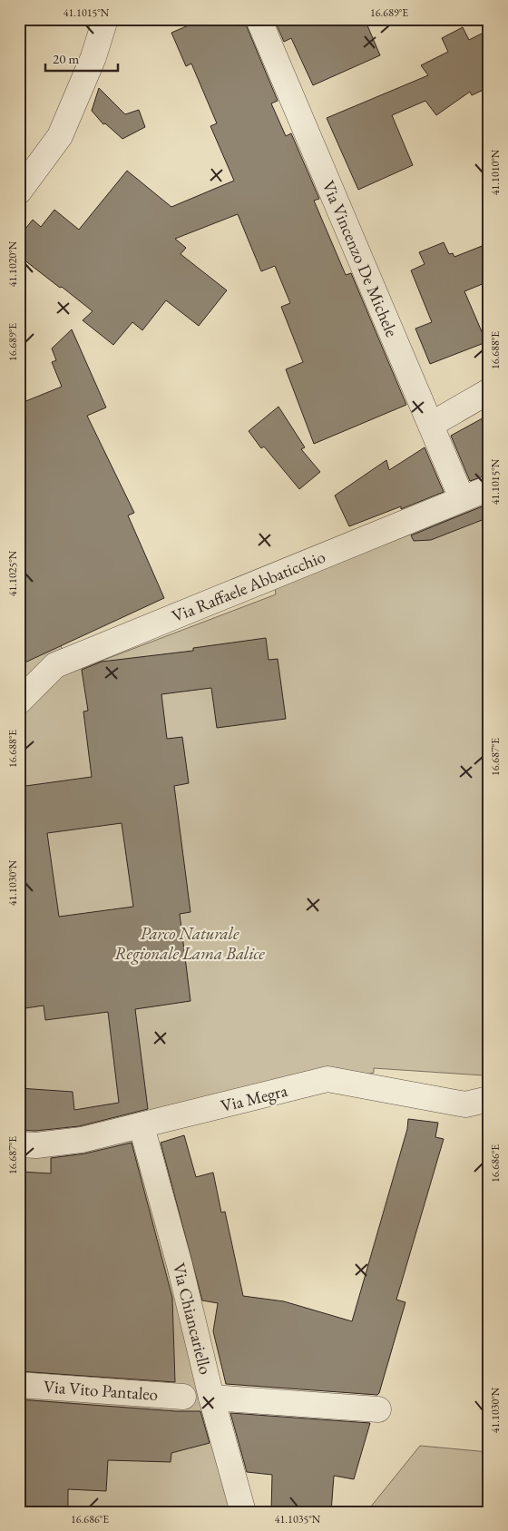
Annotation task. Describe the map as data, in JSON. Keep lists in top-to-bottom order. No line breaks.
{"streets":{"street":["Via Vincenzo De Michele","Via Raffaele Abbaticchio","Via Megra","Via Chiancariello","Via Vito Pantaleo"]},"crossings":[["Via Vincenzo De Michele","Via Raffaele Abbaticchio"],["Via Megra","Via Chiancariello"]],"parks":["Parco Naturale Regionale Lama Balice"],"scale_bar":"20 m","coordinates":["41.1015°N","16.689°E","41.1010°N","41.1020°N","16.688°E","41.1025°N","16.687°E","41.1030°N","16.686°E","41.1035°N"]}
